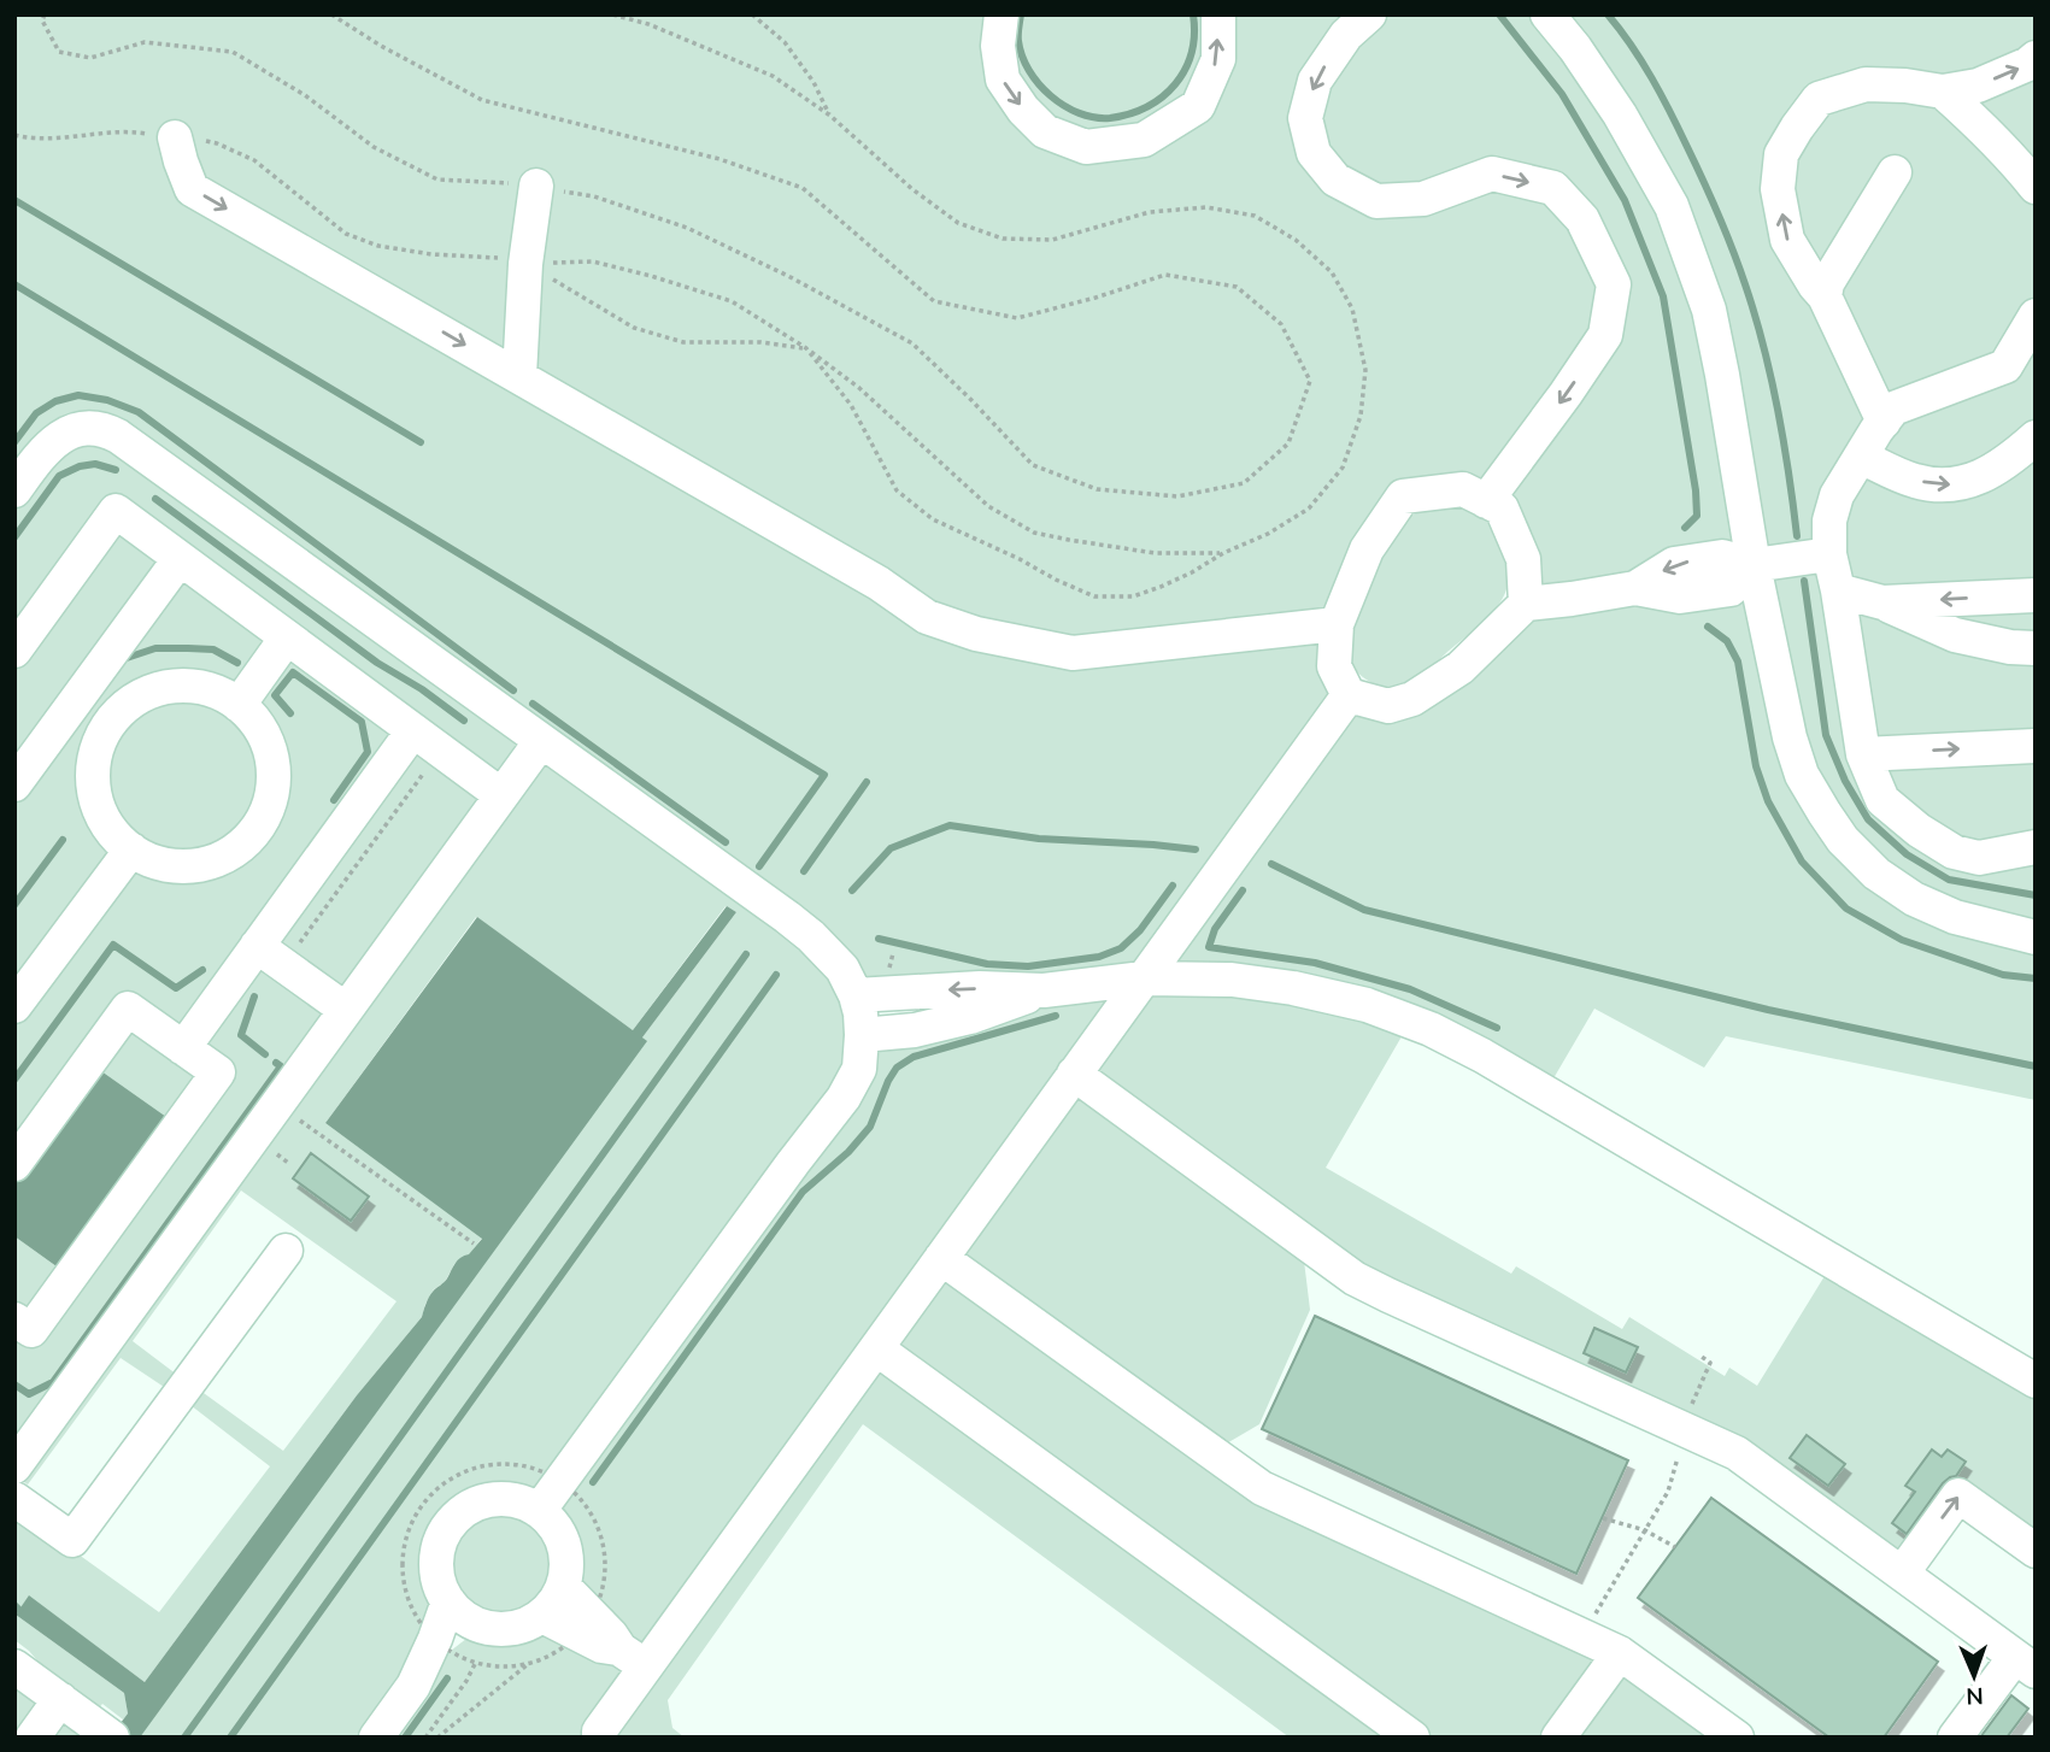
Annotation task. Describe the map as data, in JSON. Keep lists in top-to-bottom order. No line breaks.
{"north":"bottom"}
